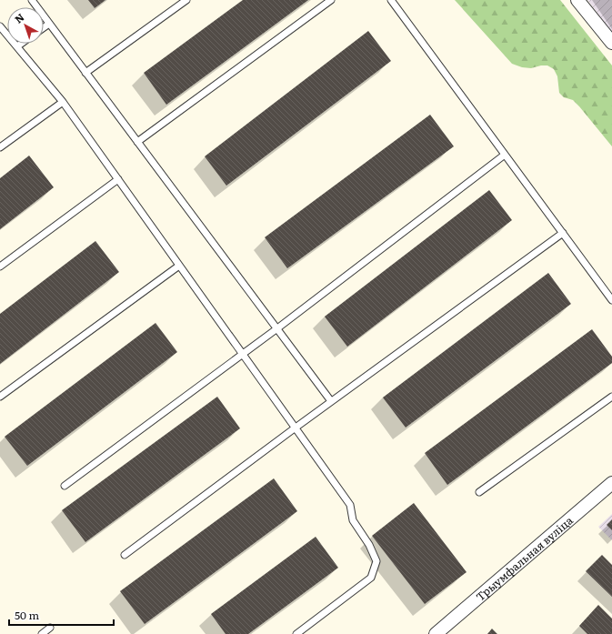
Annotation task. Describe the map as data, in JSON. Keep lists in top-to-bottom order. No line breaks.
{"streets":{"street":["Трыумфальная вуліца"]},"scale_bar":"50 m","north":"top left"}
